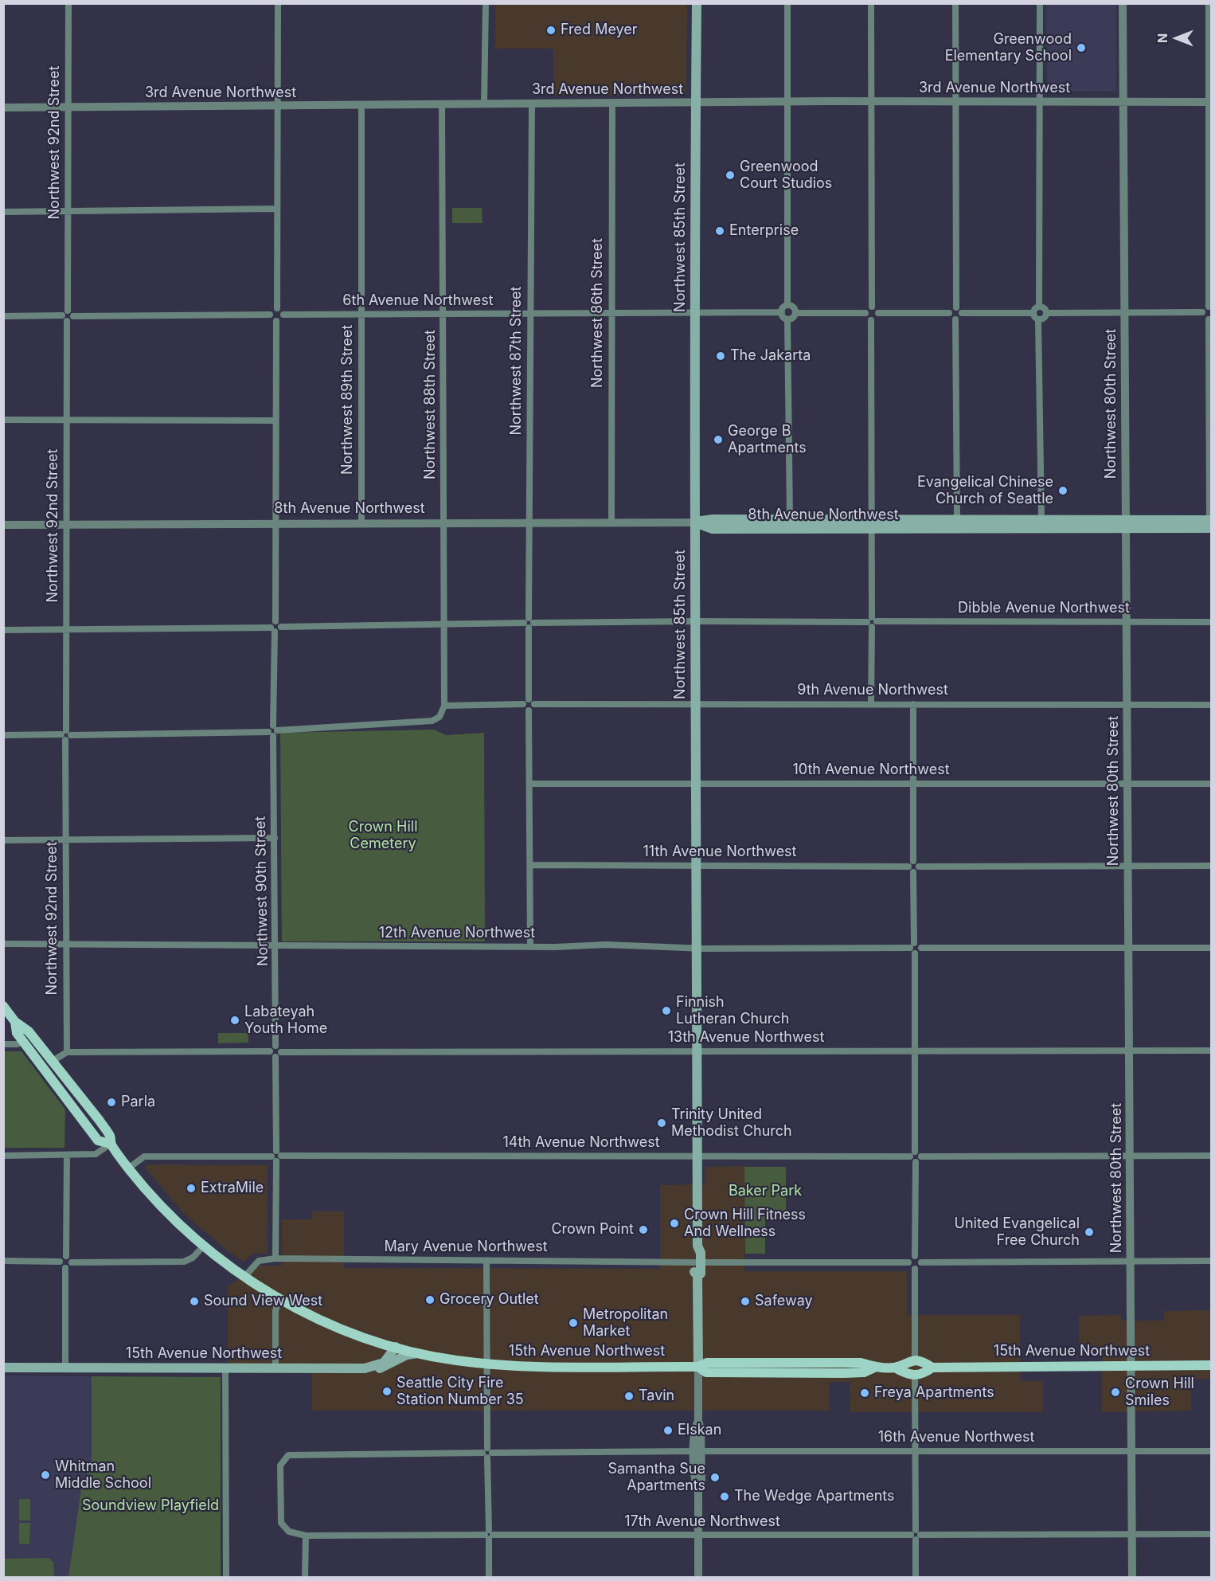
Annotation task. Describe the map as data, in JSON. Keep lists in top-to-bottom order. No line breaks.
{"streets":{"main road":["Northwest 85th Street","8th Avenue Northwest","15th Avenue Northwest"],"street":["3rd Avenue Northwest","Northwest 92nd Street","6th Avenue Northwest","Northwest 86th Street","Northwest 87th Street","Northwest 89th Street","Northwest 80th Street","Northwest 88th Street","Dibble Avenue Northwest","9th Avenue Northwest","10th Avenue Northwest","11th Avenue Northwest","Northwest 90th Street","12th Avenue Northwest","13th Avenue Northwest","14th Avenue Northwest","Mary Avenue Northwest","16th Avenue Northwest","17th Avenue Northwest"]},"crossings":[["3rd Avenue Northwest","Northwest 92nd Street"],["3rd Avenue Northwest","Northwest 85th Street"],["3rd Avenue Northwest","Northwest 86th Street"],["3rd Avenue Northwest","Northwest 87th Street"],["3rd Avenue Northwest","Northwest 89th Street"],["3rd Avenue Northwest","Northwest 80th Street"],["3rd Avenue Northwest","Northwest 88th Street"],["Northwest 92nd Street","8th Avenue Northwest"],["Northwest 92nd Street","Dibble Avenue Northwest"],["Northwest 92nd Street","12th Avenue Northwest"],["Northwest 85th Street","6th Avenue Northwest"],["Northwest 85th Street","8th Avenue Northwest"],["Northwest 85th Street","Dibble Avenue Northwest"],["Northwest 85th Street","9th Avenue Northwest"],["Northwest 85th Street","10th Avenue Northwest"],["Northwest 85th Street","11th Avenue Northwest"],["Northwest 85th Street","12th Avenue Northwest"],["Northwest 85th Street","13th Avenue Northwest"],["Northwest 85th Street","14th Avenue Northwest"],["Northwest 85th Street","Mary Avenue Northwest"],["Northwest 85th Street","15th Avenue Northwest"],["Northwest 85th Street","16th Avenue Northwest"],["Northwest 85th Street","17th Avenue Northwest"],["6th Avenue Northwest","Northwest 86th Street"],["6th Avenue Northwest","Northwest 87th Street"],["6th Avenue Northwest","Northwest 89th Street"],["6th Avenue Northwest","Northwest 88th Street"],["6th Avenue Northwest","Northwest 90th Street"],["Northwest 86th Street","8th Avenue Northwest"],["Northwest 87th Street","8th Avenue Northwest"],["Northwest 87th Street","Dibble Avenue Northwest"],["Northwest 87th Street","9th Avenue Northwest"],["Northwest 89th Street","8th Avenue Northwest"],["Northwest 80th Street","8th Avenue Northwest"],["Northwest 80th Street","Dibble Avenue Northwest"],["Northwest 80th Street","9th Avenue Northwest"],["Northwest 80th Street","10th Avenue Northwest"],["Northwest 80th Street","11th Avenue Northwest"],["Northwest 80th Street","13th Avenue Northwest"],["Northwest 80th Street","15th Avenue Northwest"],["Northwest 80th Street","16th Avenue Northwest"],["Northwest 80th Street","17th Avenue Northwest"],["Northwest 88th Street","8th Avenue Northwest"],["Northwest 88th Street","Dibble Avenue Northwest"],["8th Avenue Northwest","Northwest 90th Street"],["Dibble Avenue Northwest","Northwest 90th Street"],["Northwest 90th Street","12th Avenue Northwest"],["14th Avenue Northwest","15th Avenue Northwest"],["Mary Avenue Northwest","15th Avenue Northwest"],["16th Avenue Northwest","17th Avenue Northwest"]],"parks":["Crown Hill Cemetery","Baker Park","Soundview Playfield"],"places":["Fred Meyer","Greenwood Elementary School","Greenwood Court Studios","Enterprise","The Jakarta","George B Apartments","Evangelical Chinese Church of Seattle","Finnish Lutheran Church","Labateyah Youth Home","Parla","Trinity United Methodist Church","ExtraMile","Crown Hill Fitness And Wellness","Crown Point","United Evangelical Free Church","Grocery Outlet","Sound View West","Safeway","Metropolitan Market","Seattle City Fire Station Number 35","Crown Hill Smiles","Freya Apartments","Tavin","Elskan","Whitman Middle School","Samantha Sue Apartments","The Wedge Apartments"],"north":"left"}
